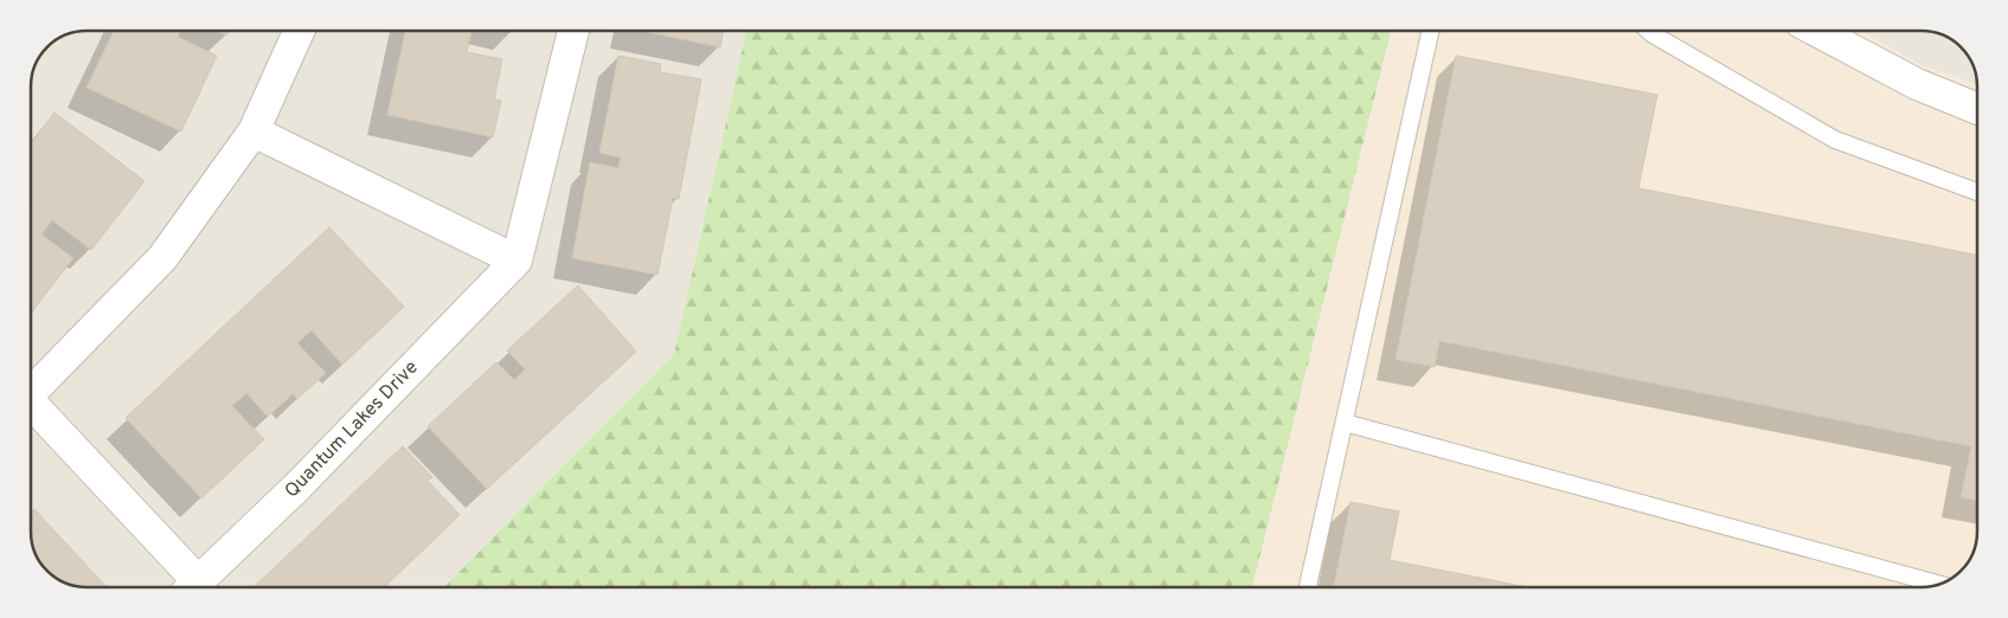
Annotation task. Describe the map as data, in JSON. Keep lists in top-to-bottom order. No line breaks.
{"streets":{"street":["Quantum Lakes Drive"]}}
